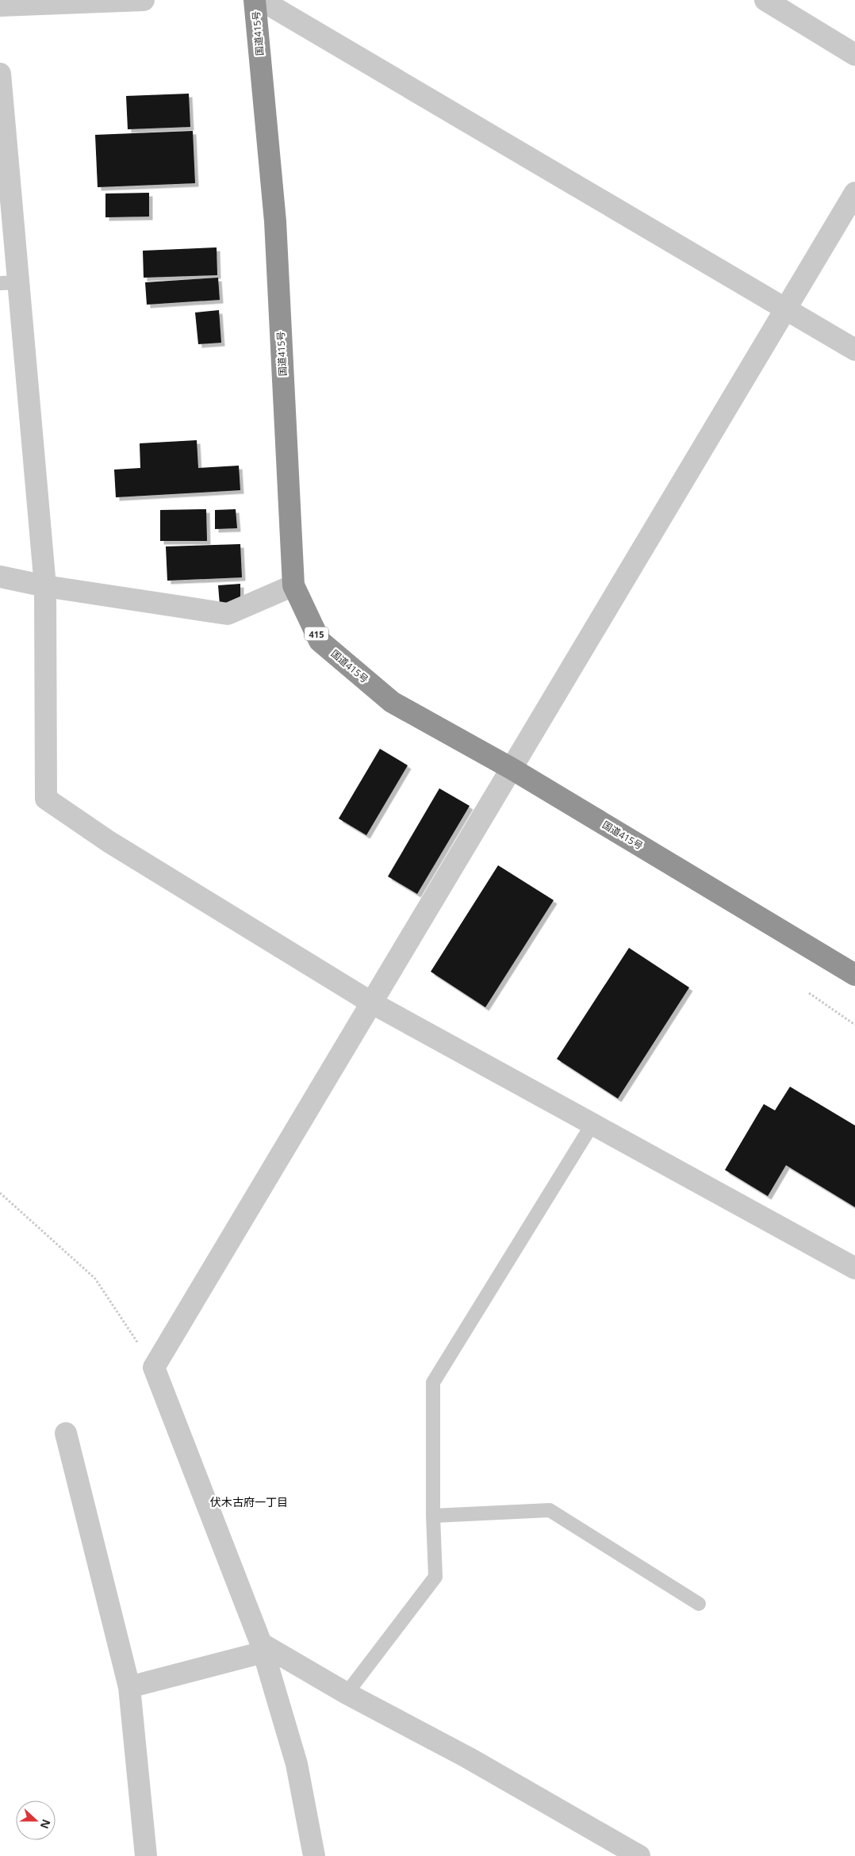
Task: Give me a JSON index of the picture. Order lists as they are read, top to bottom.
{
  "streets": {
    "highway": ["国道415号", "415"]
  },
  "districts": ["伏木古府一丁目"],
  "north": "right"
}
